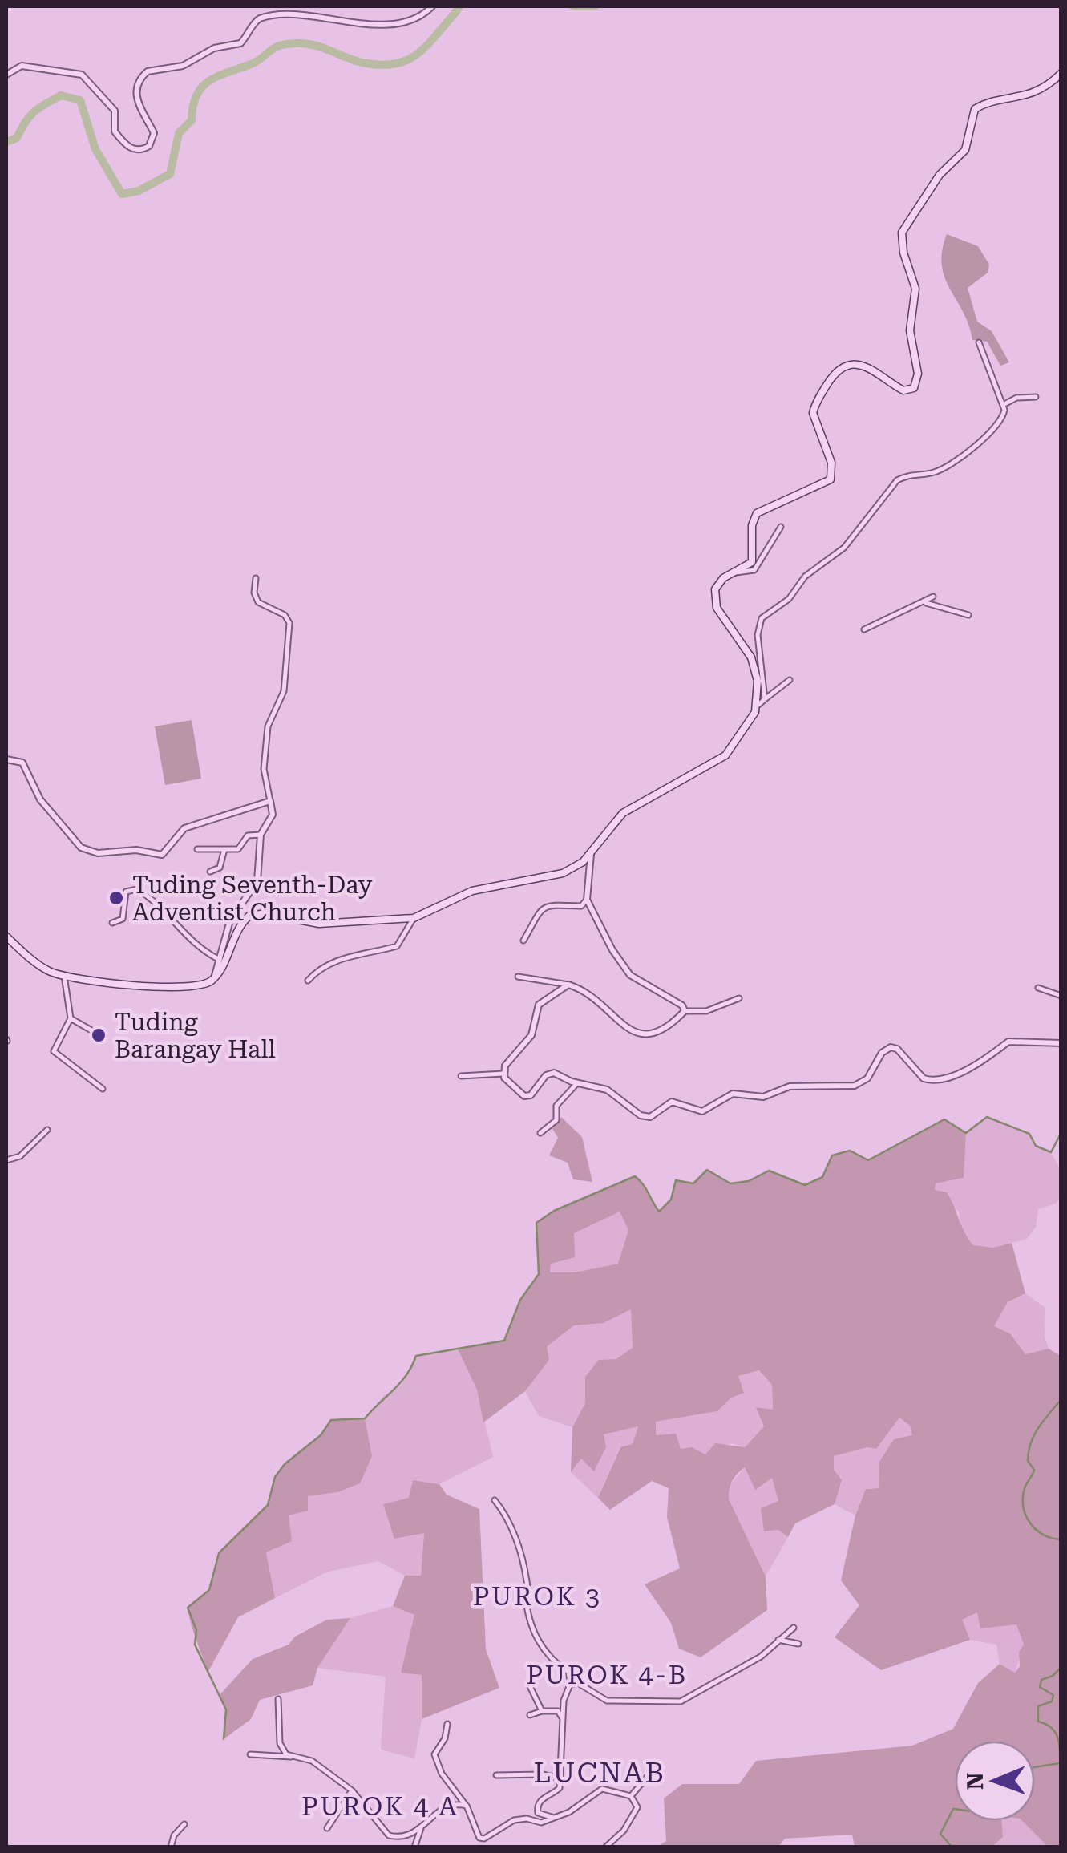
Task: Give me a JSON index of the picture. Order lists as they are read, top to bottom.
{
  "districts": [
    "PUROK 3",
    "PUROK 4-B",
    "LUCNAB",
    "PUROK 4 A"
  ],
  "places": ["Tuding Seventh-Day Adventist Church", "Tuding Barangay Hall"],
  "north": "left"
}
